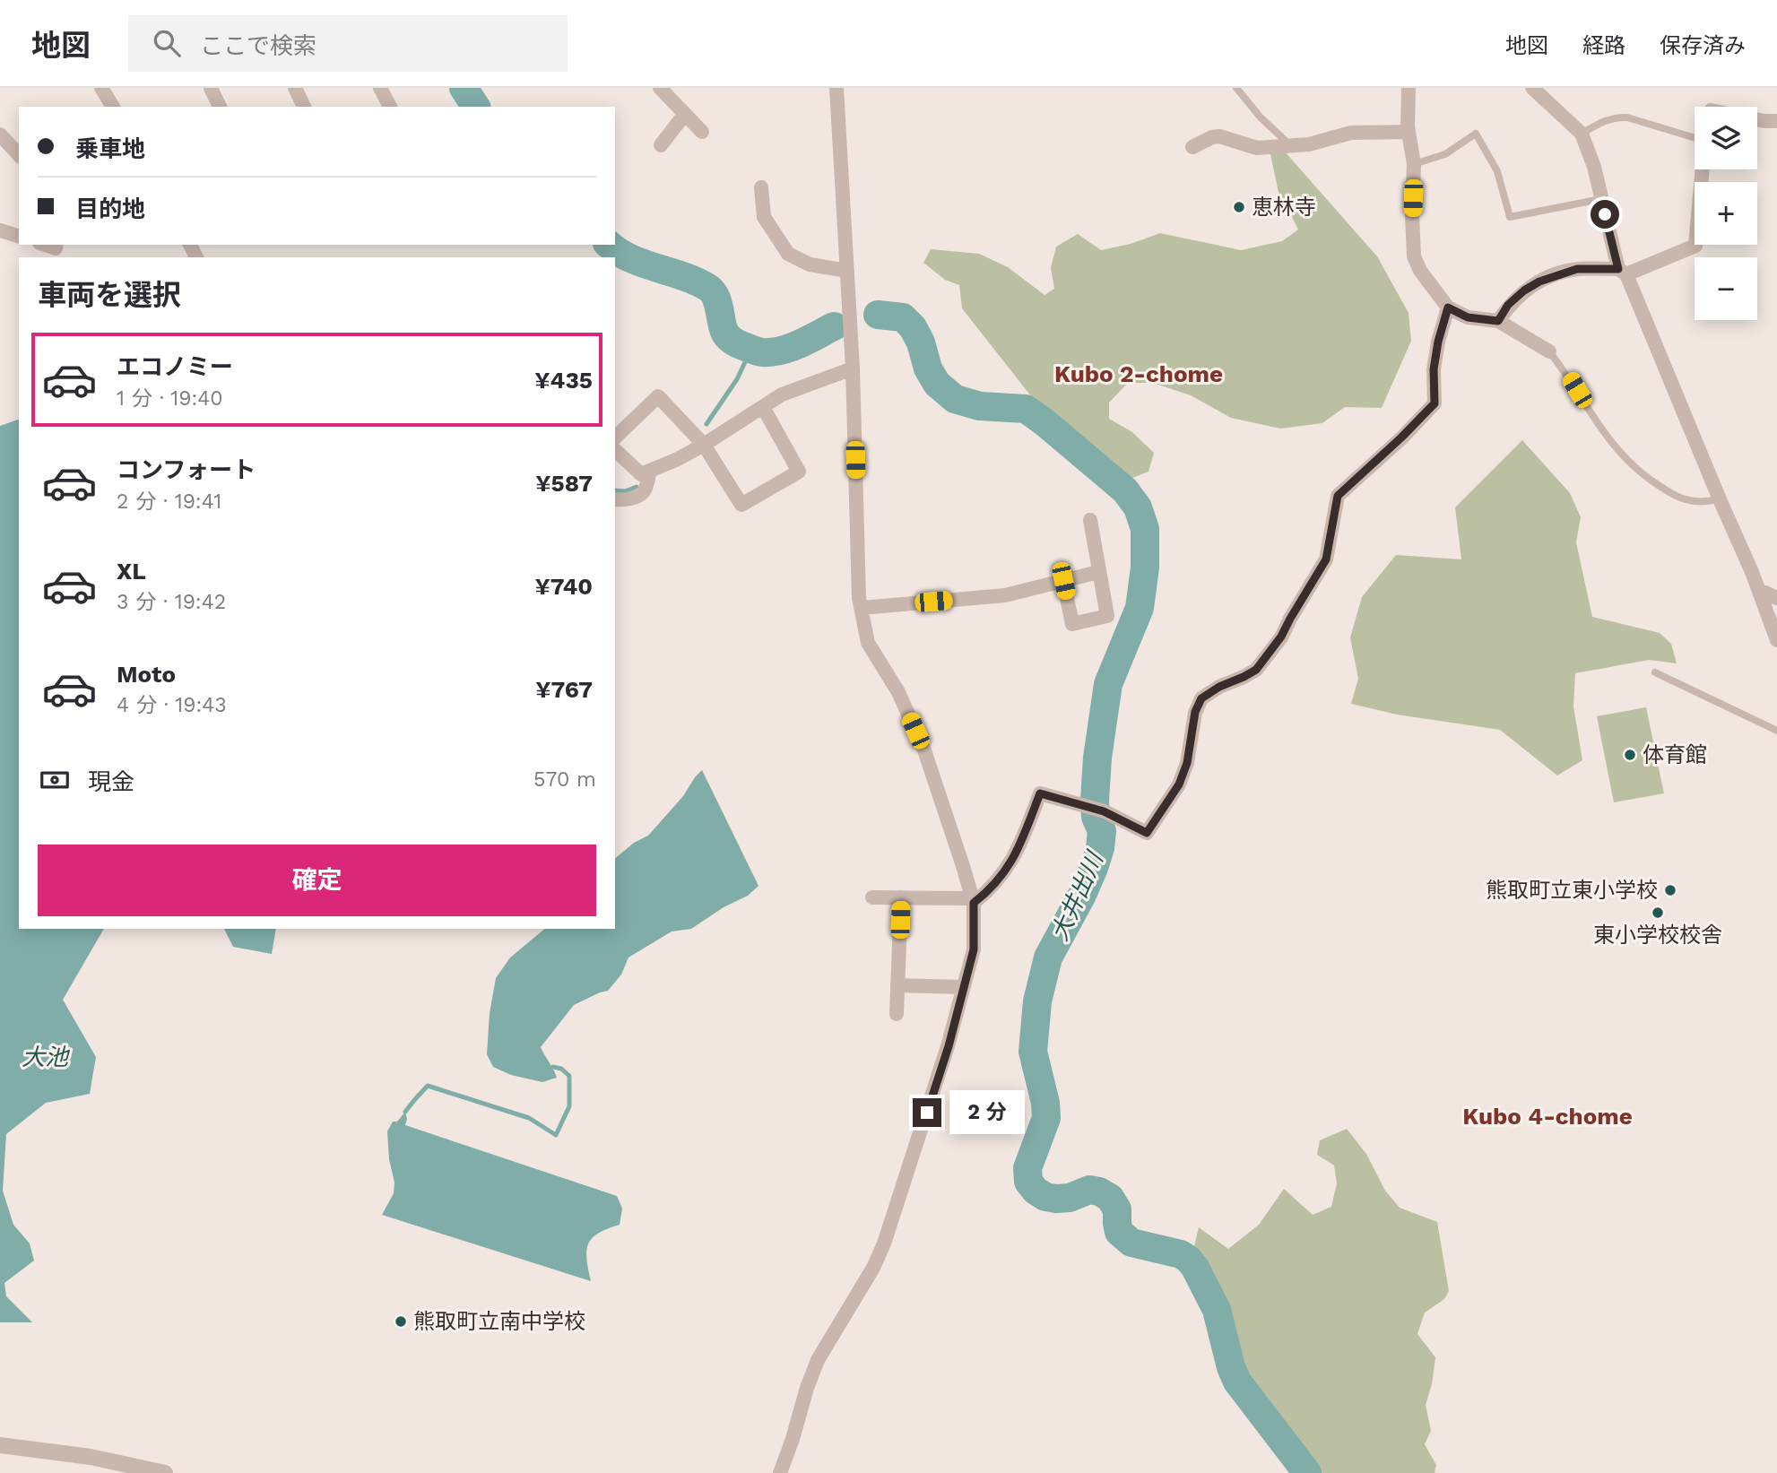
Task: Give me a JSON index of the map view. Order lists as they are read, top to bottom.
{
  "districts": ["Kubo 2-chome", "Kubo 4-chome"],
  "water": ["大井出川", "大池"],
  "places": [
    "恵林寺",
    "体育館",
    "熊取町立東小学校",
    "東小学校校舎",
    "熊取町立南中学校"
  ],
  "page": {
    "header": "地図",
    "search": "ここで検索",
    "nav": ["地図", "経路", "保存済み"],
    "map_buttons": ["+", "−"],
    "banner": ["乗車地", "目的地"],
    "heading": "車両を選択",
    "list": [
      {
        "name": "エコノミー",
        "note": "1 分 · 19:40",
        "value": "¥435"
      },
      {
        "name": "コンフォート",
        "note": "2 分 · 19:41",
        "value": "¥587"
      },
      {
        "name": "XL",
        "note": "3 分 · 19:42",
        "value": "¥740"
      },
      {
        "name": "Moto",
        "note": "4 分 · 19:43",
        "value": "¥767"
      }
    ],
    "pay": ["現金", "570 m"],
    "buttons": "確定",
    "bubble": "2 分"
  }
}
